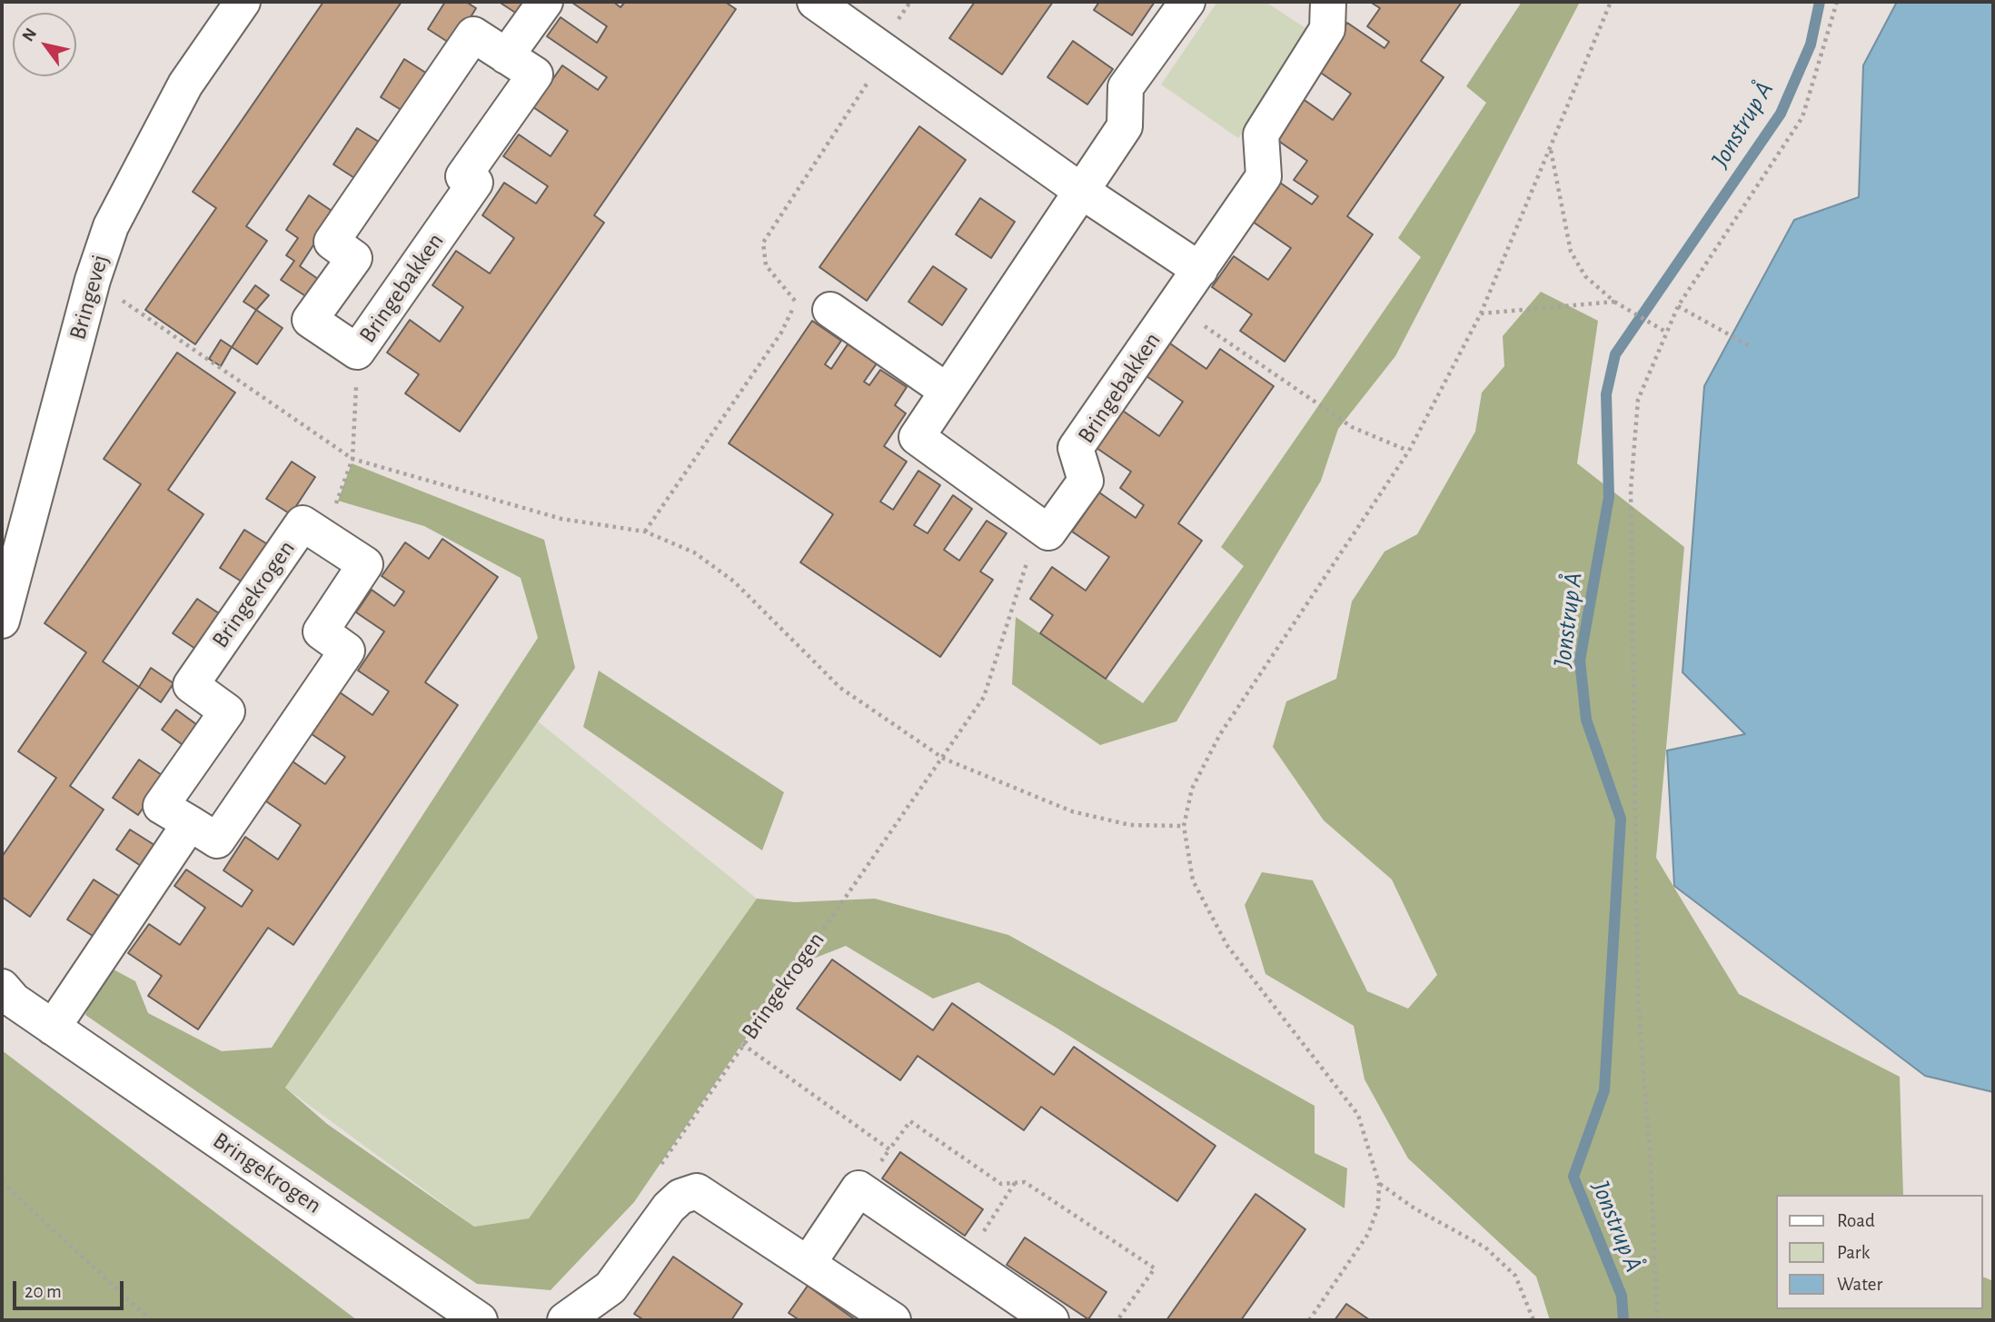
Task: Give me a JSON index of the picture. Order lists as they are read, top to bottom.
{
  "streets": {
    "street": ["Bringebakken", "Bringevej", "Bringekrogen"]
  },
  "water": ["Jonstrup Å"],
  "legend": ["Road", "Park", "Water"],
  "scale_bar": "20 m",
  "north": "top left"
}
